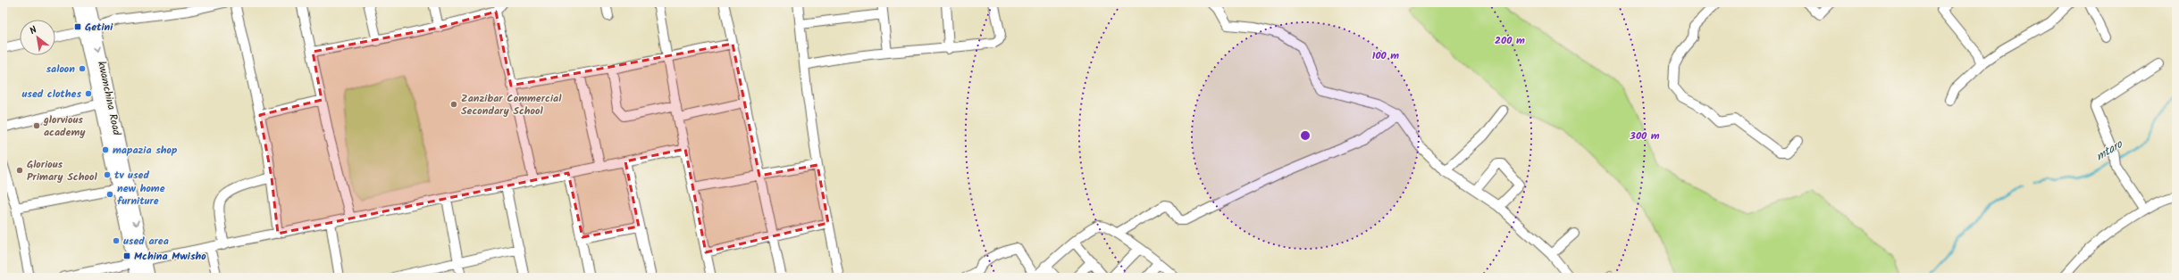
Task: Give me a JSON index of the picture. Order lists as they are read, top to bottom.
{
  "streets": {
    "main road": ["kwamchina Road"]
  },
  "water": ["mtaro"],
  "places": {
    "transit": ["Getini", "Mchina Mwisho"],
    "other": [
      "saloon",
      "used clothes",
      "Zanzibar Commercial Secondary School",
      "glorvious academy",
      "mapazia shop",
      "Glorious Primary School",
      "tv used",
      "new home furniture",
      "used area"
    ]
  },
  "north": "top left",
  "rings": ["200 m", "100 m", "300 m"]
}
